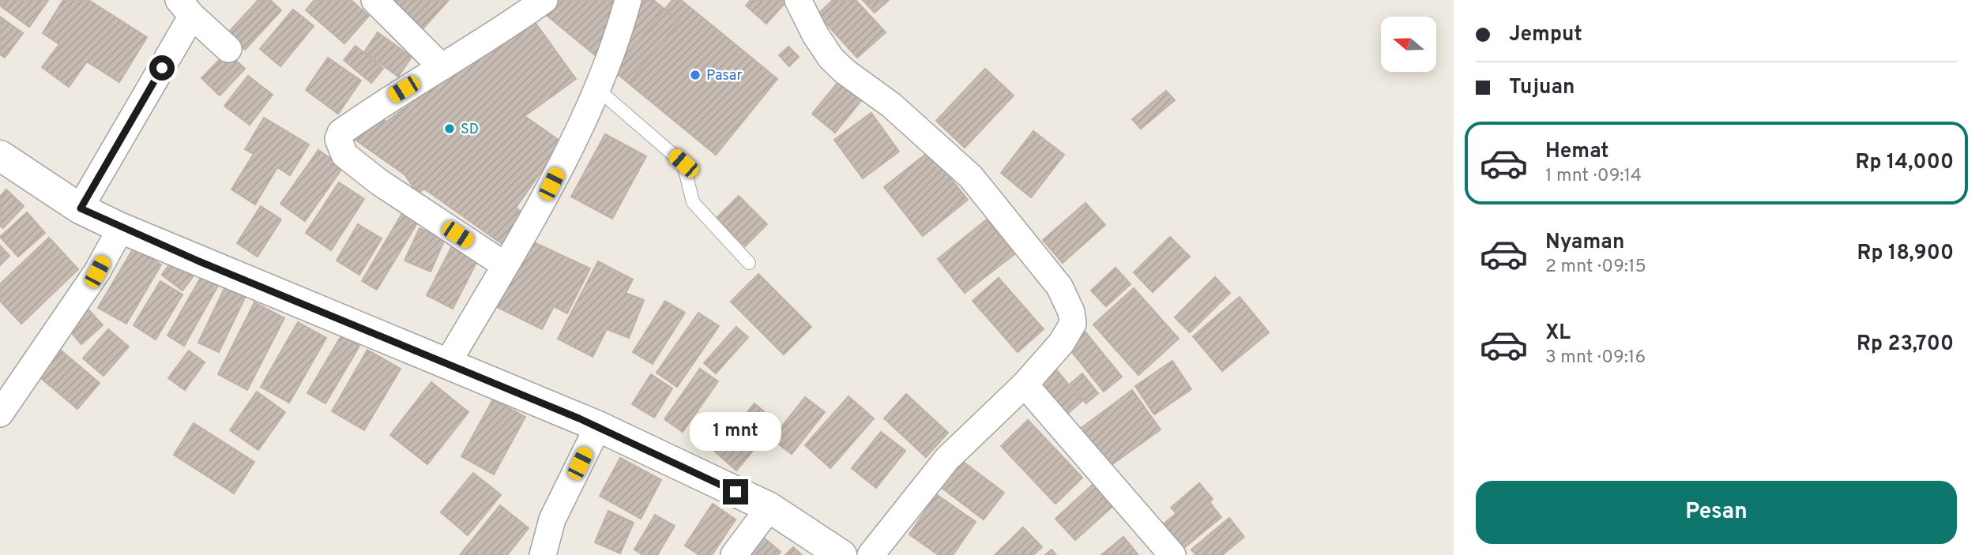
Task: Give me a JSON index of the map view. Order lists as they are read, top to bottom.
{
  "places": ["Pasar", "SD"],
  "north": "left",
  "page": {
    "banner": ["Jemput", "Tujuan"],
    "list": [
      {
        "name": "Hemat",
        "note": "1 mnt · 09:14",
        "value": "Rp 14,000"
      },
      {
        "name": "Nyaman",
        "note": "2 mnt · 09:15",
        "value": "Rp 18,900"
      },
      {
        "name": "XL",
        "note": "3 mnt · 09:16",
        "value": "Rp 23,700"
      }
    ],
    "bubble": "1 mnt",
    "buttons": "Pesan"
  }
}
